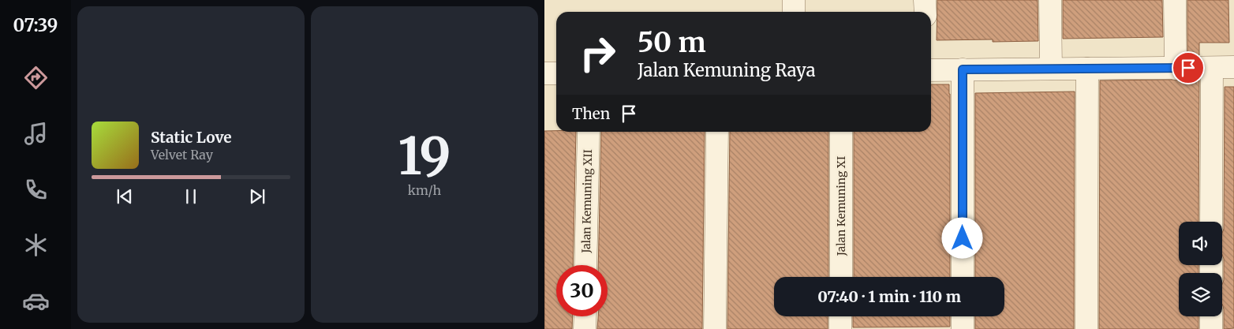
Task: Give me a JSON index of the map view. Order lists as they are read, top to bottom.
{
  "streets": {
    "street": ["Jalan Kemuning XII", "Jalan Kemuning XI"]
  },
  "page": {
    "tabs": "07:39",
    "tile": ["19", "km/h"],
    "turn": ["50 m", "Jalan Kemuning Raya"],
    "then": "Then",
    "song": ["Static Love", "Velvet Ray"],
    "limit": "30",
    "trip": "07:40 · 1 min · 110 m"
  }
}
